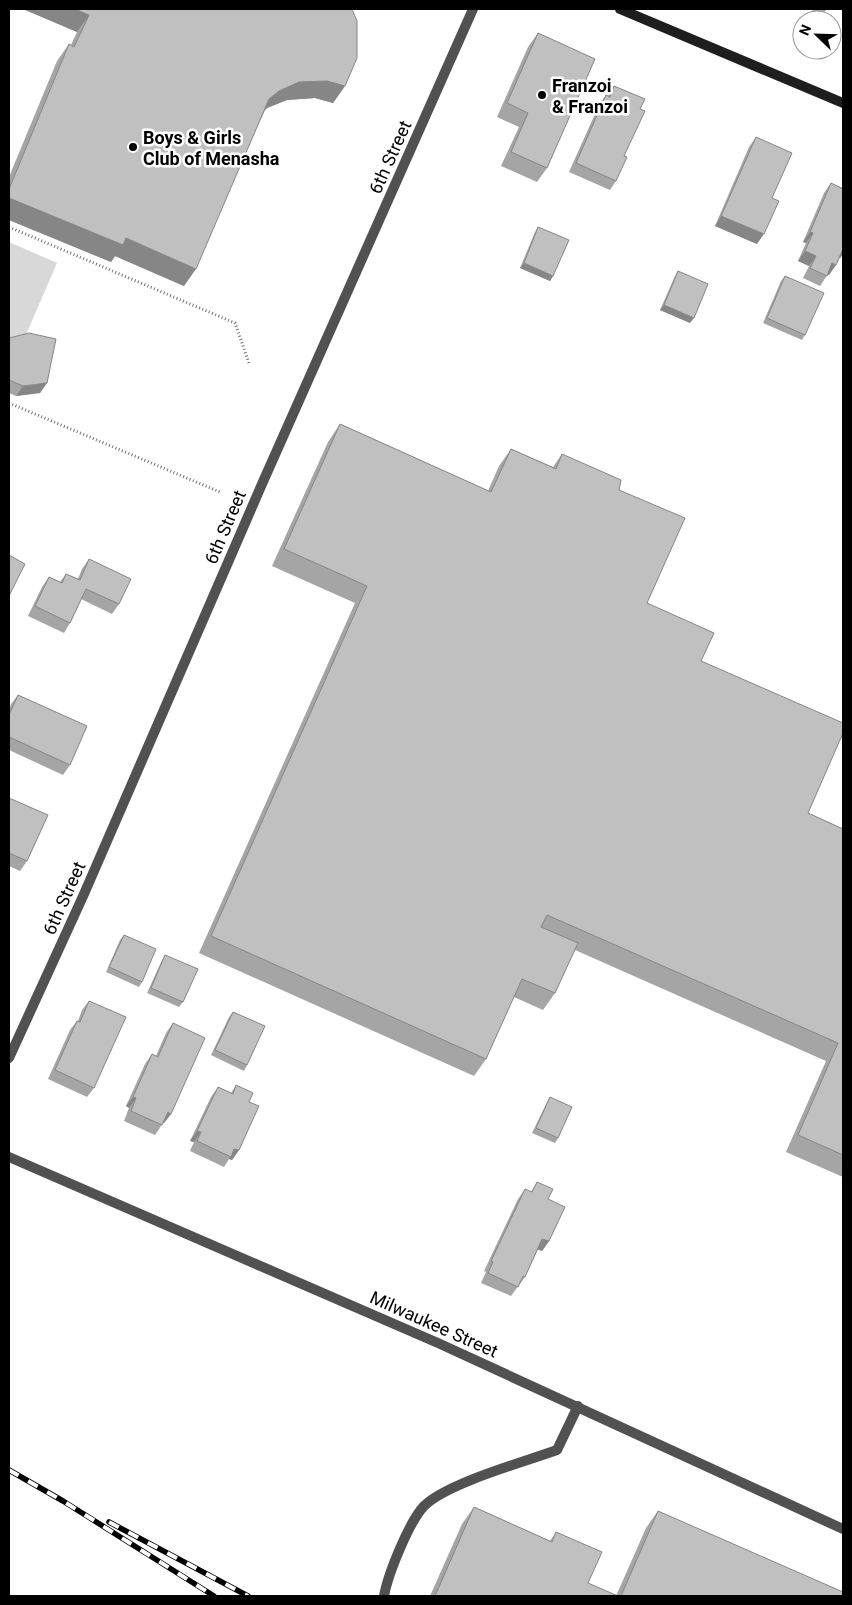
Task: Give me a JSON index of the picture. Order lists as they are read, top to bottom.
{
  "streets": {
    "street": ["6th Street", "Milwaukee Street"]
  },
  "places": ["Franzoi & Franzoi", "Boys & Girls Club of Menasha"],
  "north": "top left"
}
